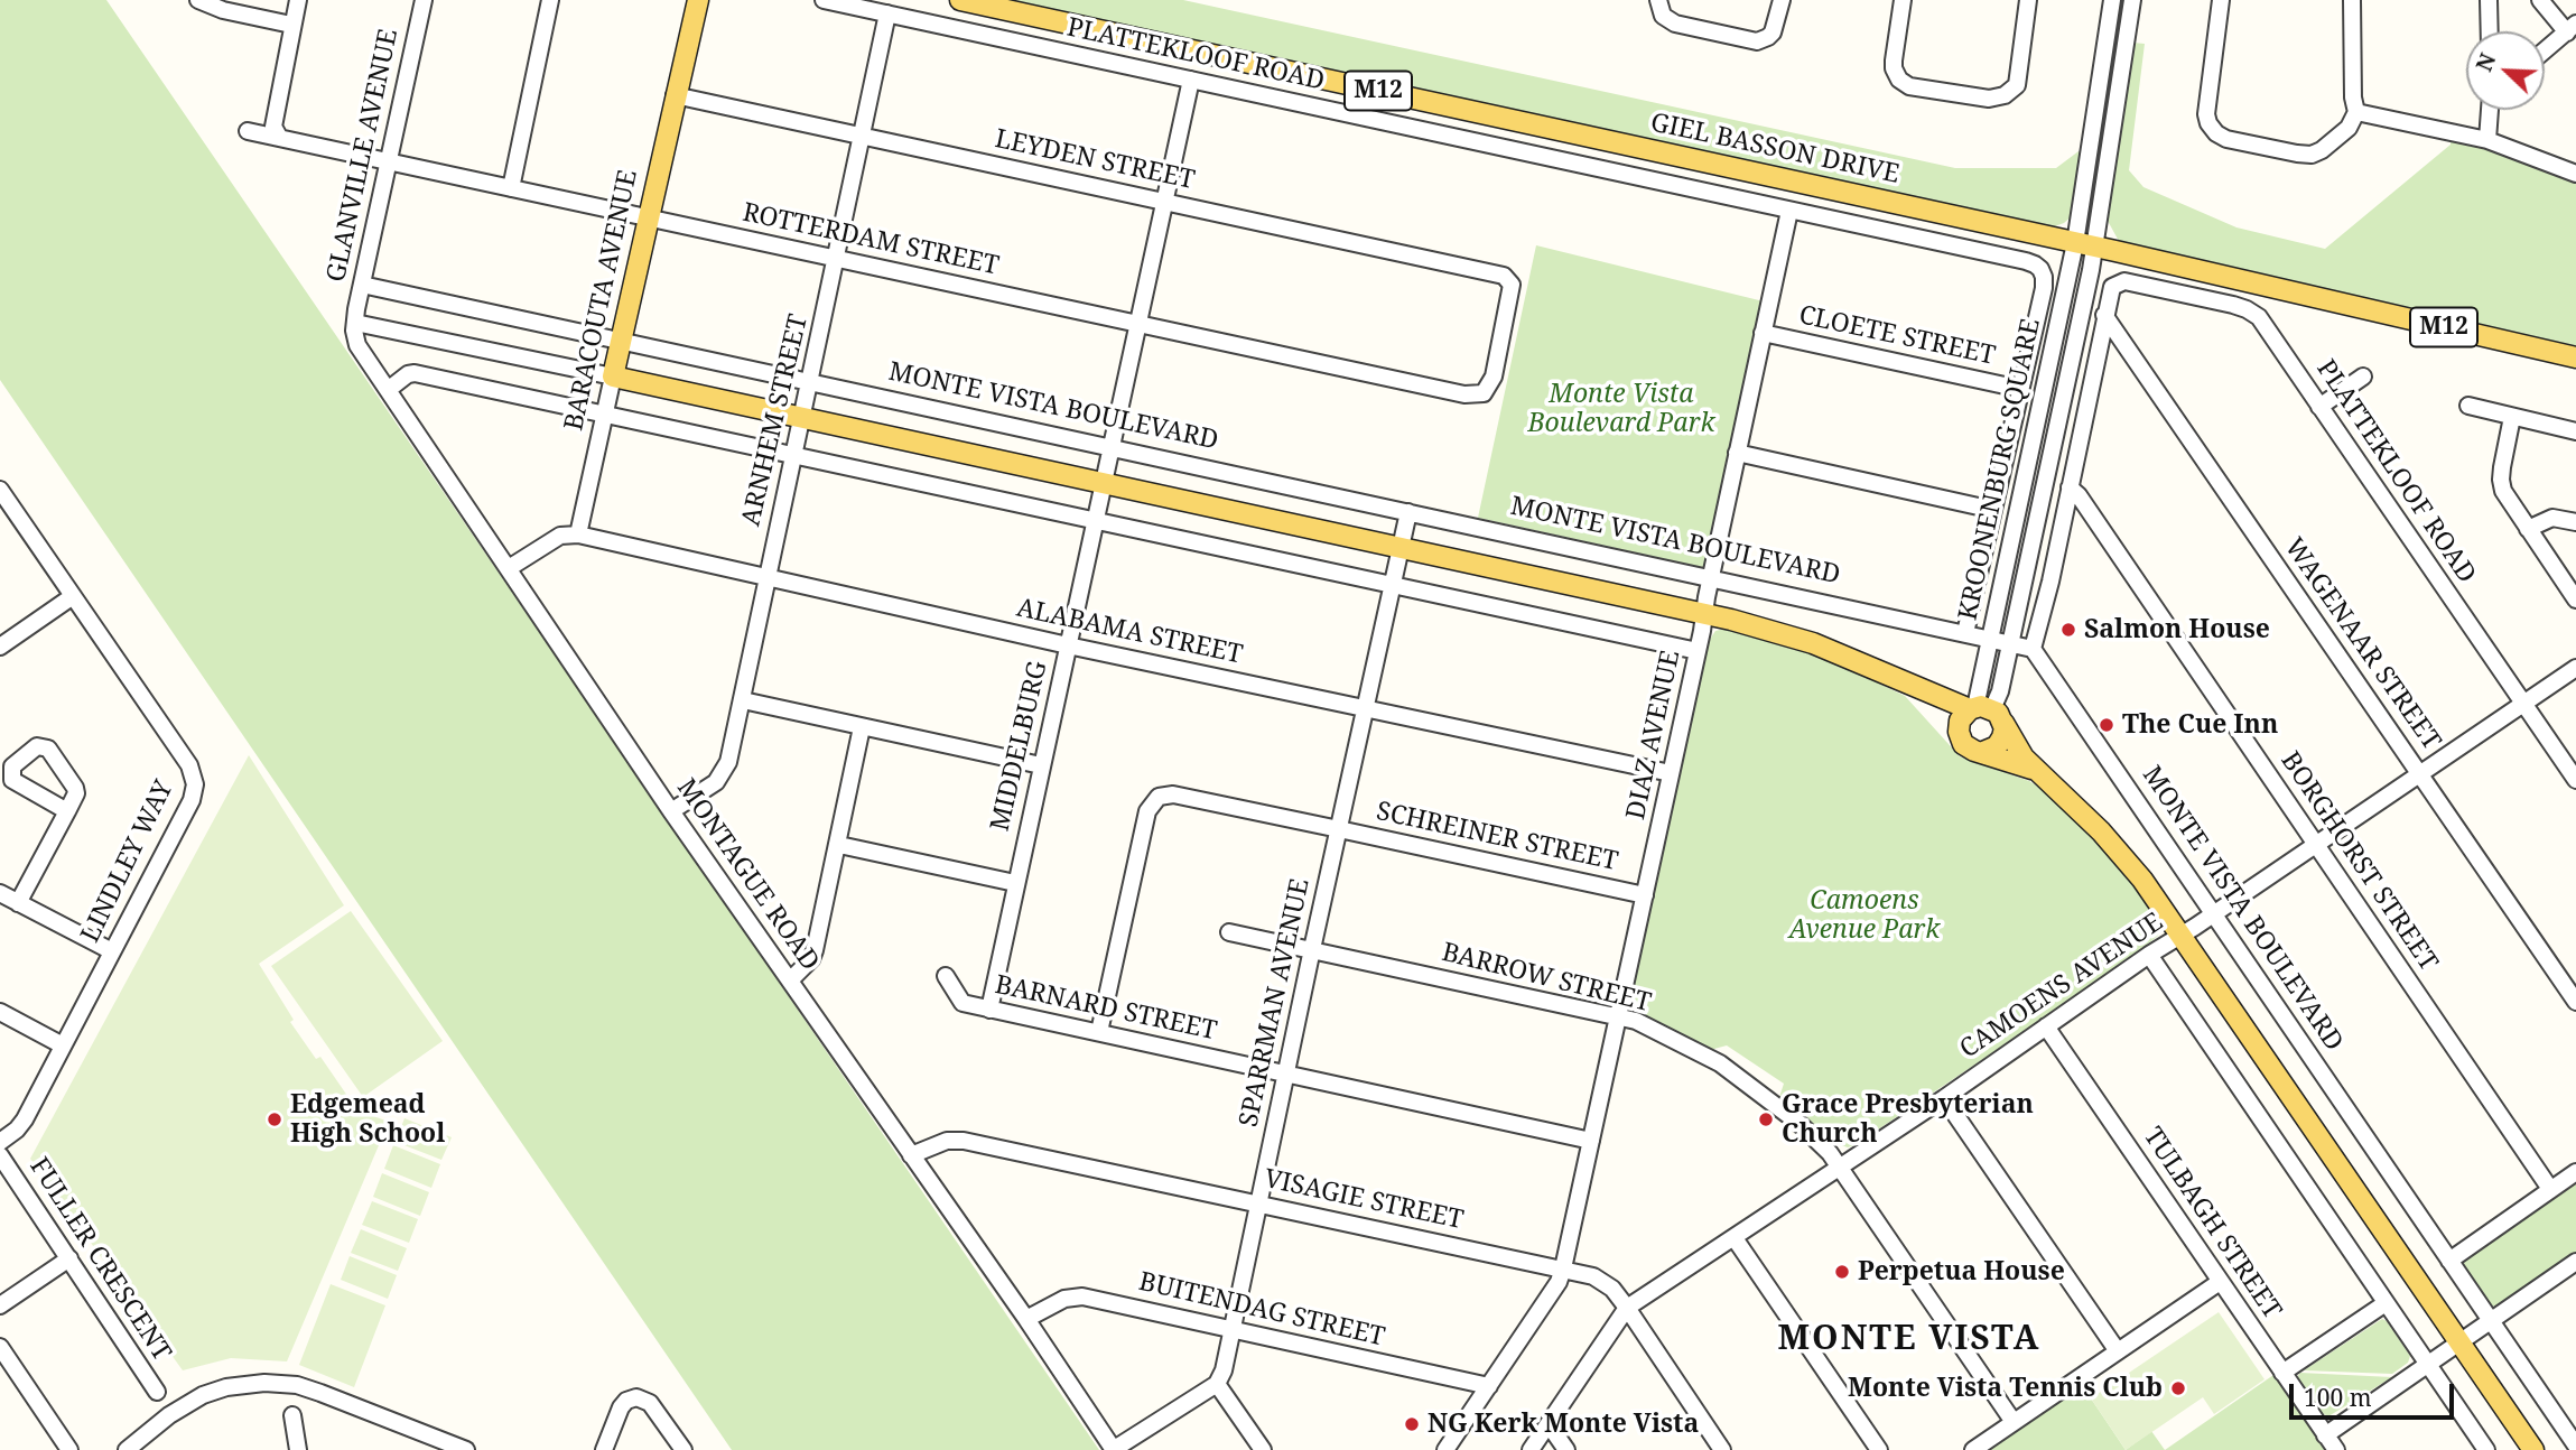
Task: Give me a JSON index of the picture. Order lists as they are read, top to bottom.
{
  "streets": {
    "main road": ["M12", "GIEL BASSON DRIVE", "BARACOUTA AVENUE"],
    "street": [
      "PLATTEKLOOF ROAD",
      "GLANVILLE AVENUE",
      "LEYDEN STREET",
      "ROTTERDAM STREET",
      "CLOETE STREET",
      "MONTE VISTA BOULEVARD",
      "ARNHEM STREET",
      "KROONENBURG SQUARE",
      "ALABAMA STREET",
      "WAGENAAR STREET",
      "DIAZ AVENUE",
      "MIDDELBURG",
      "SCHREINER STREET",
      "LINDLEY WAY",
      "BORGHORST STREET",
      "MONTAGUE ROAD",
      "BARROW STREET",
      "CAMOENS AVENUE",
      "SPARRMAN AVENUE",
      "BARNARD STREET",
      "VISAGIE STREET",
      "TULBAGH STREET",
      "FULLER CRESCENT",
      "BUITENDAG STREET"
    ]
  },
  "crossings": [
    ["PLATTEKLOOF ROAD", "ARNHEM STREET"],
    ["PLATTEKLOOF ROAD", "KROONENBURG SQUARE"],
    ["PLATTEKLOOF ROAD", "WAGENAAR STREET"],
    ["PLATTEKLOOF ROAD", "DIAZ AVENUE"],
    ["PLATTEKLOOF ROAD", "MIDDELBURG"],
    ["PLATTEKLOOF ROAD", "CAMOENS AVENUE"],
    ["GIEL BASSON DRIVE", "KROONENBURG SQUARE"],
    ["GLANVILLE AVENUE", "ROTTERDAM STREET"],
    ["GLANVILLE AVENUE", "MONTE VISTA BOULEVARD"],
    ["GLANVILLE AVENUE", "MONTAGUE ROAD"],
    ["LEYDEN STREET", "ROTTERDAM STREET"],
    ["LEYDEN STREET", "BARACOUTA AVENUE"],
    ["LEYDEN STREET", "ARNHEM STREET"],
    ["LEYDEN STREET", "MIDDELBURG"],
    ["ROTTERDAM STREET", "BARACOUTA AVENUE"],
    ["ROTTERDAM STREET", "ARNHEM STREET"],
    ["ROTTERDAM STREET", "MIDDELBURG"],
    ["BARACOUTA AVENUE", "MONTE VISTA BOULEVARD"],
    ["BARACOUTA AVENUE", "ALABAMA STREET"],
    ["CLOETE STREET", "KROONENBURG SQUARE"],
    ["CLOETE STREET", "DIAZ AVENUE"],
    ["MONTE VISTA BOULEVARD", "ARNHEM STREET"],
    ["MONTE VISTA BOULEVARD", "KROONENBURG SQUARE"],
    ["MONTE VISTA BOULEVARD", "DIAZ AVENUE"],
    ["MONTE VISTA BOULEVARD", "MIDDELBURG"],
    ["MONTE VISTA BOULEVARD", "CAMOENS AVENUE"],
    ["MONTE VISTA BOULEVARD", "SPARRMAN AVENUE"],
    ["ARNHEM STREET", "ALABAMA STREET"],
    ["ARNHEM STREET", "MONTAGUE ROAD"],
    ["ALABAMA STREET", "DIAZ AVENUE"],
    ["ALABAMA STREET", "MIDDELBURG"],
    ["ALABAMA STREET", "SPARRMAN AVENUE"],
    ["WAGENAAR STREET", "CAMOENS AVENUE"],
    ["DIAZ AVENUE", "SCHREINER STREET"],
    ["DIAZ AVENUE", "BARROW STREET"],
    ["DIAZ AVENUE", "BARNARD STREET"],
    ["DIAZ AVENUE", "VISAGIE STREET"],
    ["DIAZ AVENUE", "BUITENDAG STREET"],
    ["MIDDELBURG", "BARNARD STREET"],
    ["SCHREINER STREET", "SPARRMAN AVENUE"],
    ["SCHREINER STREET", "BARNARD STREET"],
    ["BORGHORST STREET", "CAMOENS AVENUE"],
    ["MONTAGUE ROAD", "VISAGIE STREET"],
    ["MONTAGUE ROAD", "BUITENDAG STREET"],
    ["BARROW STREET", "CAMOENS AVENUE"],
    ["BARROW STREET", "SPARRMAN AVENUE"],
    ["CAMOENS AVENUE", "VISAGIE STREET"],
    ["CAMOENS AVENUE", "TULBAGH STREET"],
    ["SPARRMAN AVENUE", "BARNARD STREET"],
    ["SPARRMAN AVENUE", "VISAGIE STREET"],
    ["SPARRMAN AVENUE", "BUITENDAG STREET"]
  ],
  "districts": ["MONTE VISTA"],
  "parks": ["Monte Vista Boulevard Park", "Camoens Avenue Park"],
  "places": [
    "Salmon House",
    "The Cue Inn",
    "Edgemead High School",
    "Grace Presbyterian Church",
    "Perpetua House",
    "Monte Vista Tennis Club",
    "NG Kerk Monte Vista"
  ],
  "scale_bar": "100 m",
  "north": "top left"
}
